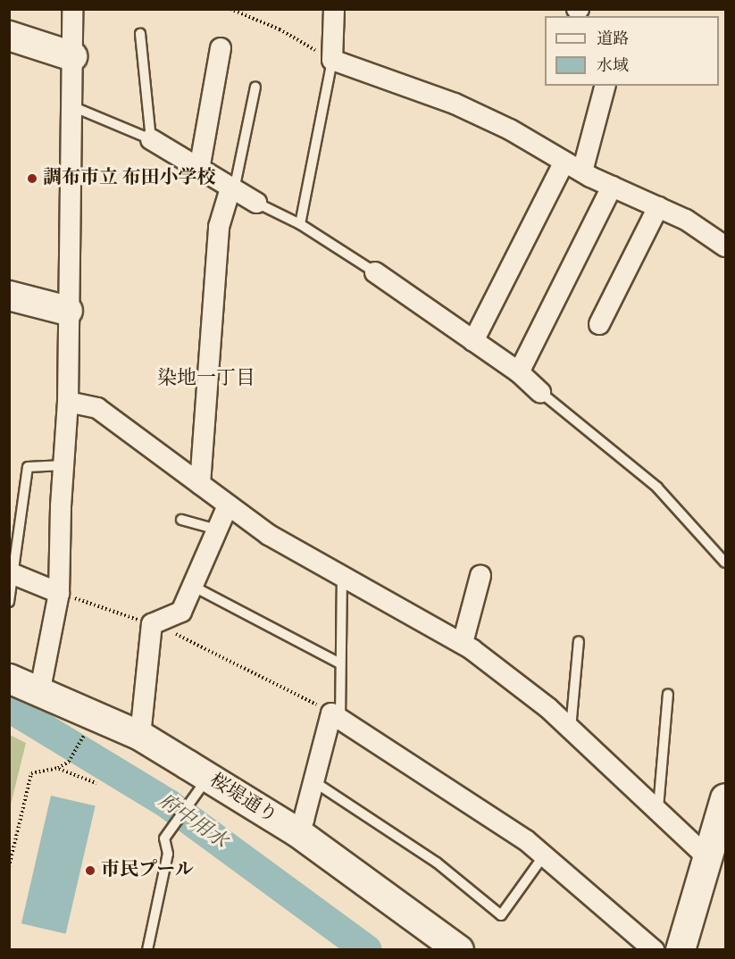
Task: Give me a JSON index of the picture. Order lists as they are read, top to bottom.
{
  "streets": {
    "street": ["桜堤通り"]
  },
  "districts": ["染地一丁目"],
  "water": ["府中用水"],
  "places": ["調布市立 布田小学校", "市民プール"],
  "legend": ["道路", "水域"]
}
